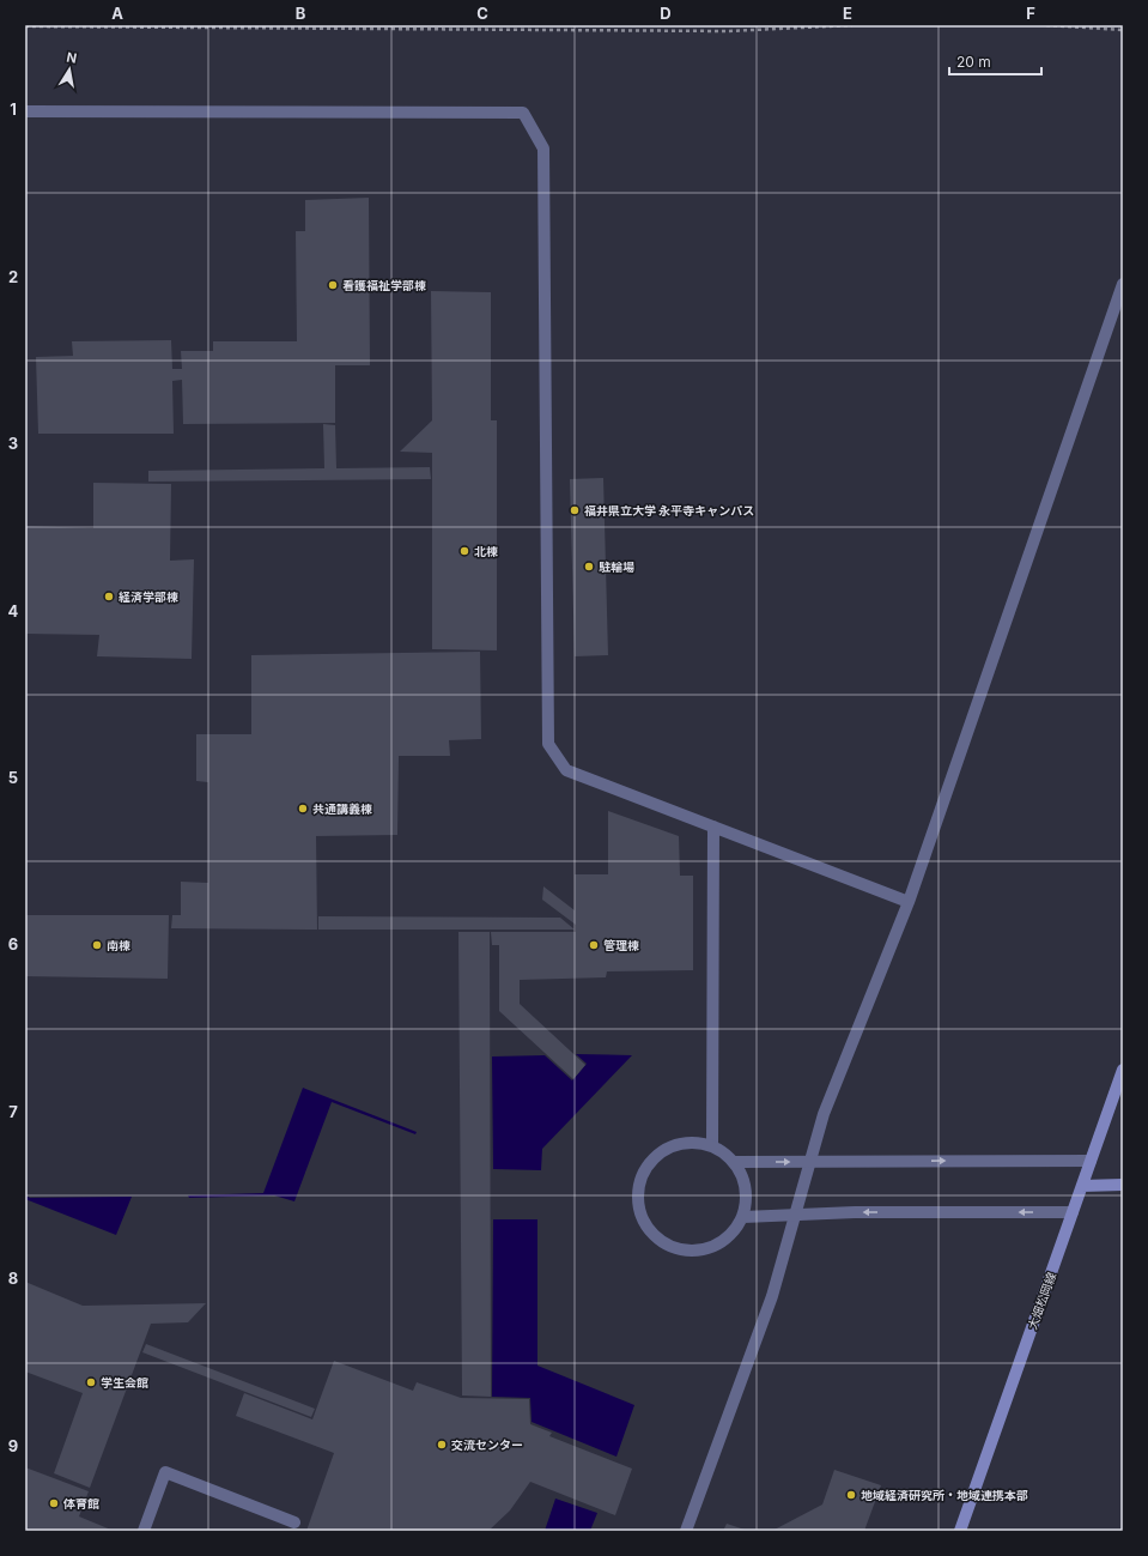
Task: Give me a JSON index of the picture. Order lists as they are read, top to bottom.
{
  "streets": {
    "main road": ["大畑松岡線"]
  },
  "places": [
    "看護福祉学部棟",
    "福井県立大学 永平寺キャンパス",
    "北棟",
    "駐輪場",
    "経済学部棟",
    "共通講義棟",
    "南棟",
    "管理棟",
    "学生会館",
    "交流センター",
    "地域経済研究所・地域連携本部",
    "体育館"
  ],
  "scale_bar": "20 m",
  "north": "top",
  "grid": {
    "columns": [
      "A",
      "B",
      "C",
      "D",
      "E",
      "F"
    ],
    "rows": [
      "1",
      "2",
      "3",
      "4",
      "5",
      "6",
      "7",
      "8",
      "9"
    ]
  }
}
